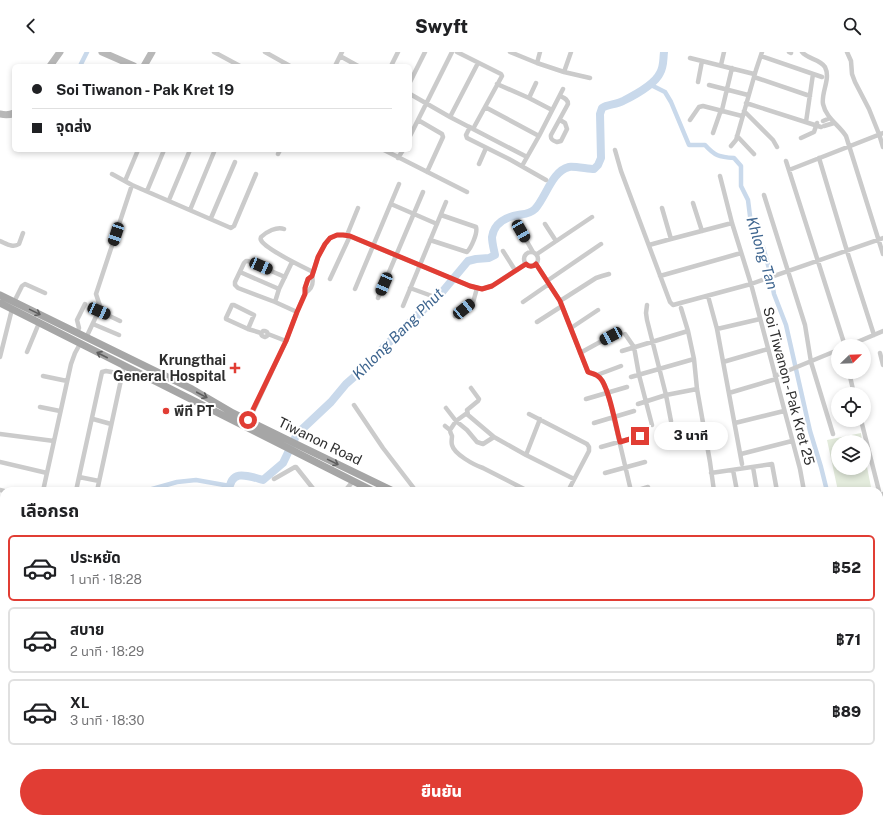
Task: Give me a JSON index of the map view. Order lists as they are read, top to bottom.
{
  "streets": {
    "main road": ["Tiwanon Road"],
    "street": ["Soi Tiwanon - Pak Kret 25"]
  },
  "water": ["Khlong Tan", "Khlong Bang Phut"],
  "places": {
    "health": ["Krungthai General Hospital"],
    "other": ["พีที PT"]
  },
  "north": "top right",
  "page": {
    "header": "Swyft",
    "banner": ["Soi Tiwanon - Pak Kret 19", "จุดส่ง"],
    "bubble": "3 นาที",
    "heading": "เลือกรถ",
    "list": [
      {
        "name": "ประหยัด",
        "note": "1 นาที · 18:28",
        "value": "฿52"
      },
      {
        "name": "สบาย",
        "note": "2 นาที · 18:29",
        "value": "฿71"
      },
      {
        "name": "XL",
        "note": "3 นาที · 18:30",
        "value": "฿89"
      }
    ],
    "buttons": "ยืนยัน"
  }
}
